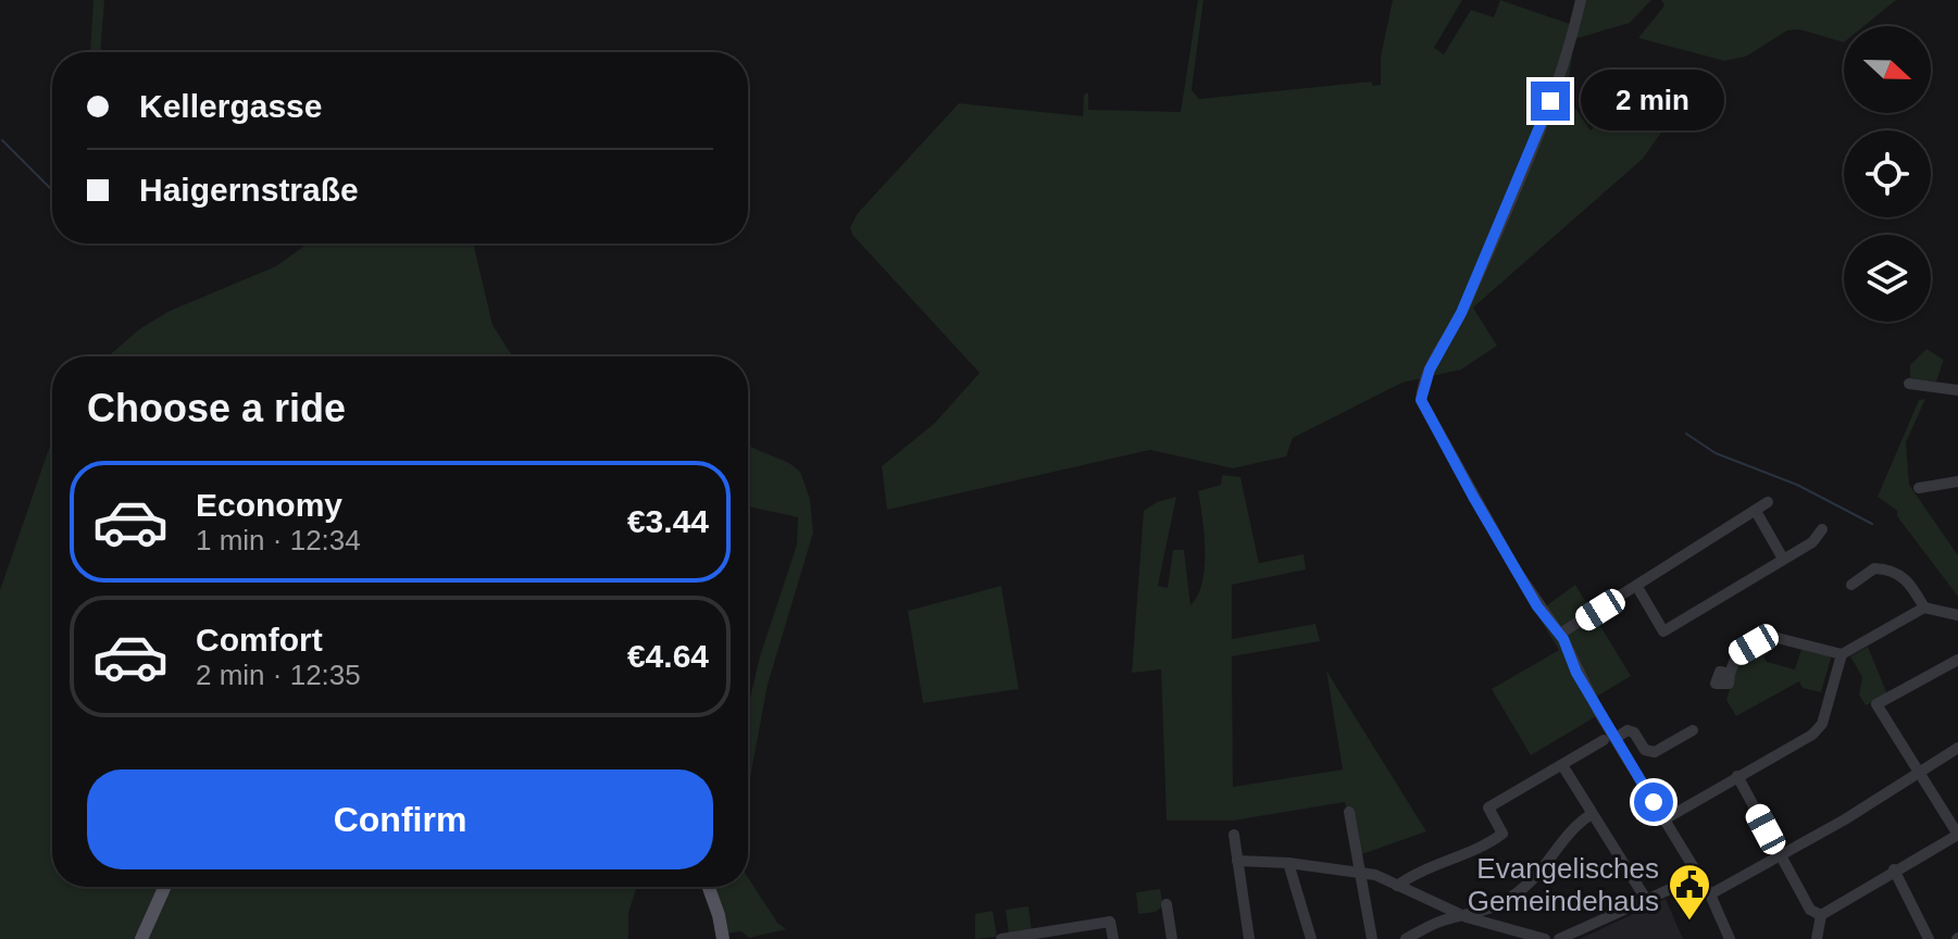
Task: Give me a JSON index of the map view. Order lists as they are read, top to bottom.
{
  "places": {
    "public building": ["Evangelisches Gemeindehaus"]
  },
  "north": "right",
  "page": {
    "banner": ["Kellergasse", "Haigernstraße"],
    "bubble": "2 min",
    "heading": "Choose a ride",
    "list": [
      {
        "name": "Economy",
        "note": "1 min · 12:34",
        "value": "€3.44"
      },
      {
        "name": "Comfort",
        "note": "2 min · 12:35",
        "value": "€4.64"
      }
    ],
    "buttons": "Confirm"
  }
}
